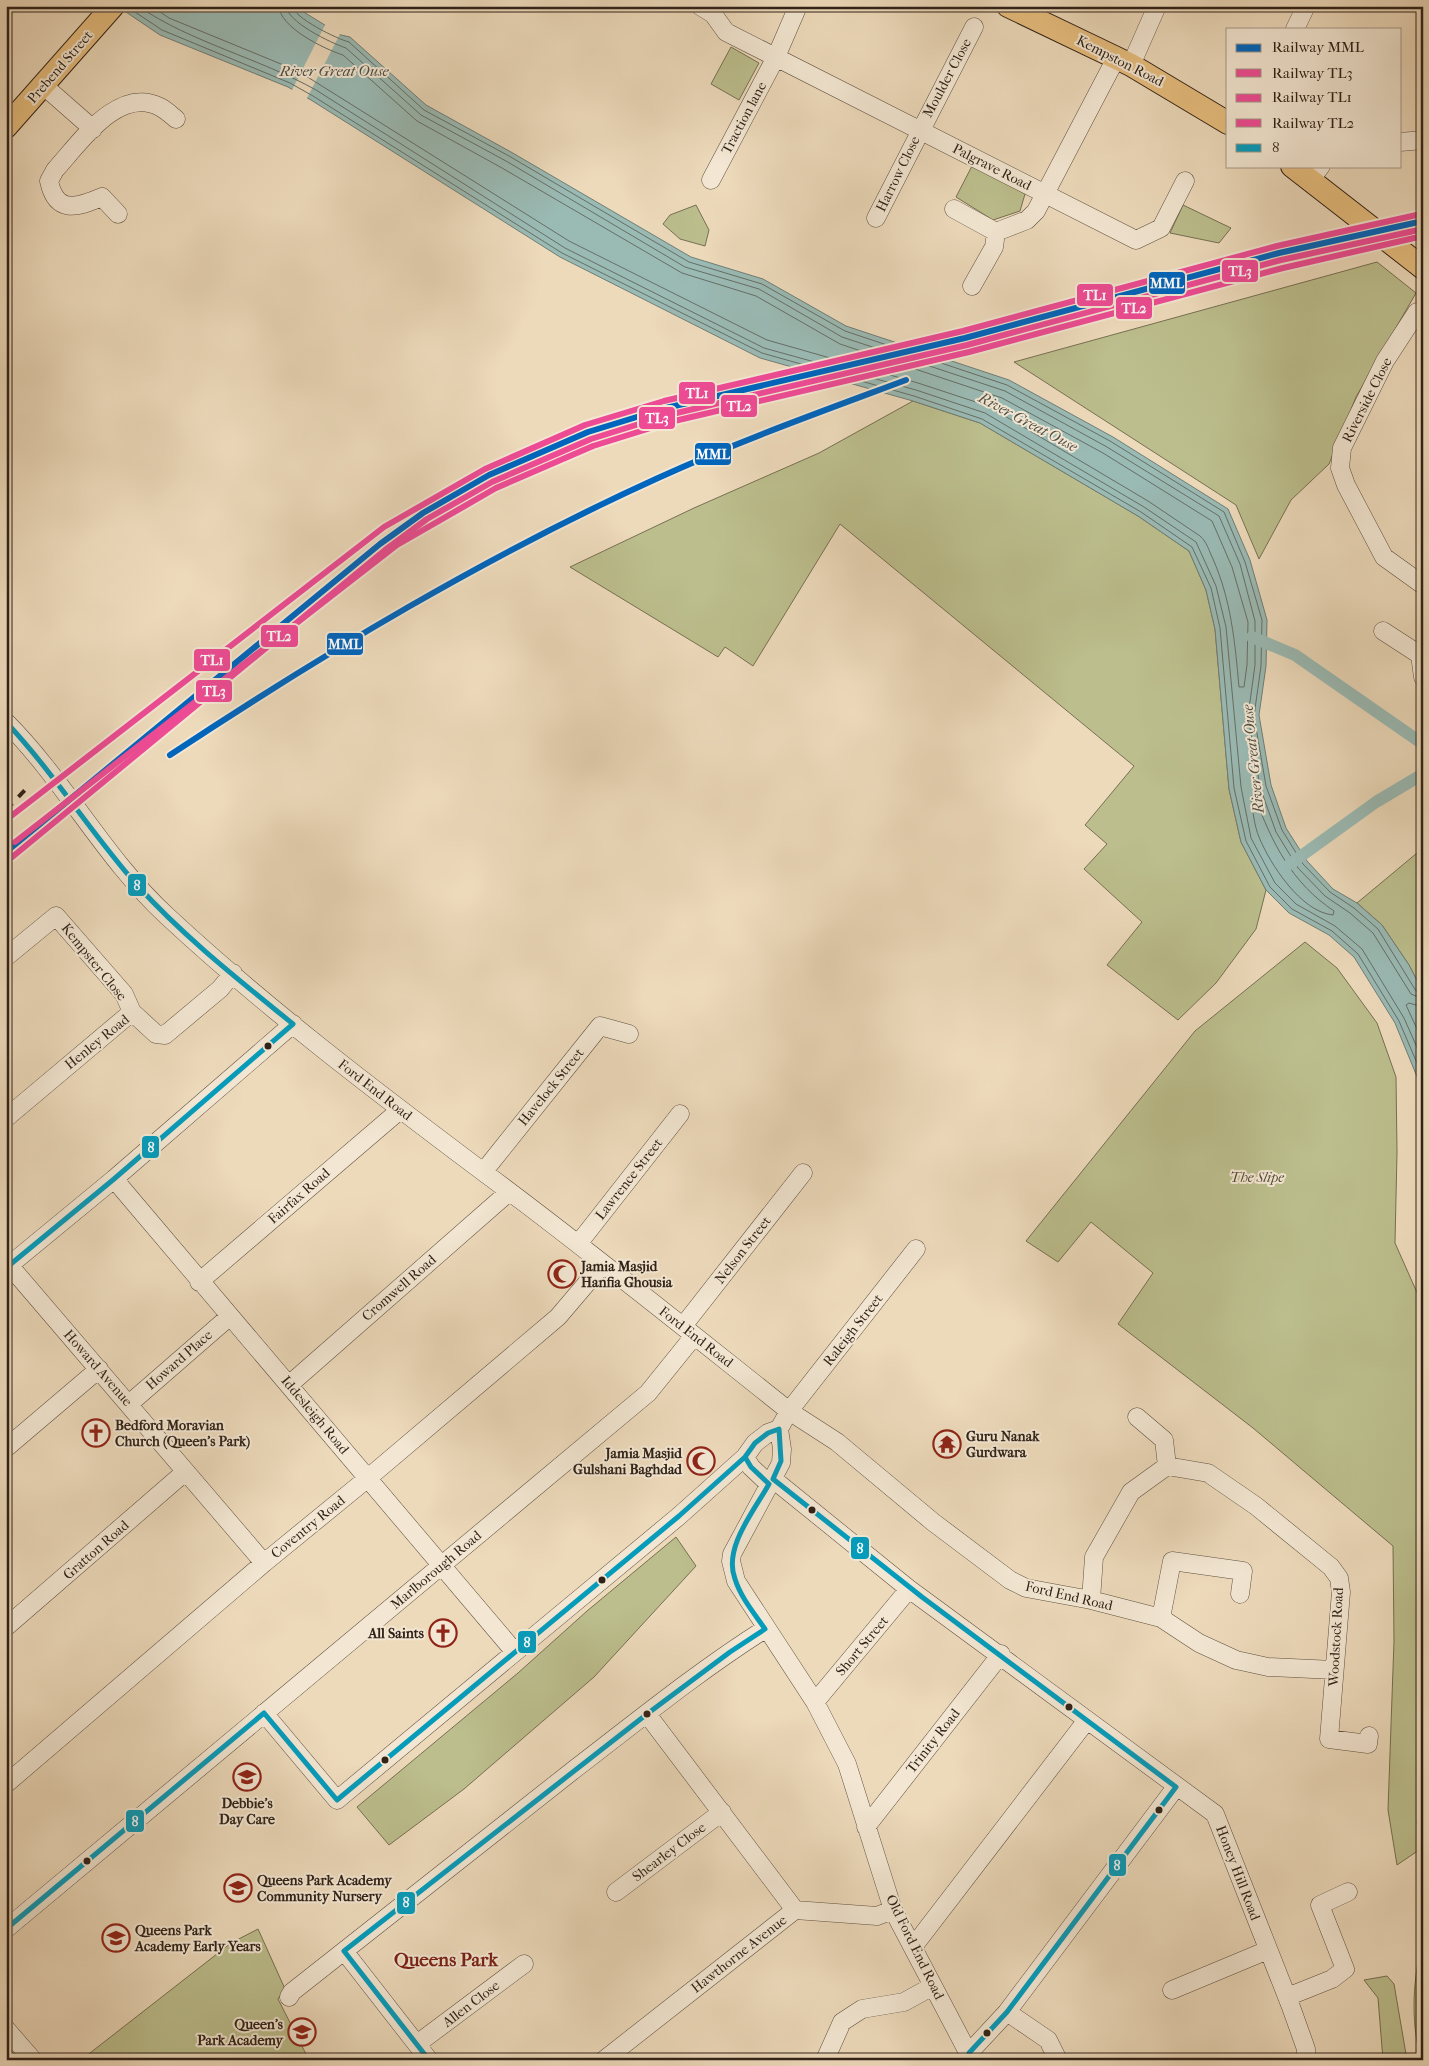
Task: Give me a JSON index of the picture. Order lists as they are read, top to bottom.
{
  "streets": {
    "main road": ["Kempston Road", "Prebend Street"],
    "street": [
      "Moulder Close",
      "Traction lane",
      "Palgrave Road",
      "Harrow Close",
      "Riverside Close",
      "Kempster Close",
      "Henley Road",
      "Havelock Street",
      "Ford End Road",
      "Lawrence Street",
      "Fairfax Road",
      "Nelson Street",
      "Cromwell Road",
      "Raleigh Street",
      "Howard Place",
      "Howard Avenue",
      "Iddesleigh Road",
      "Coventry Road",
      "Gratton Road",
      "Marlborough Road",
      "Woodstock Road",
      "Short Street",
      "Trinity Road",
      "Shearley Close",
      "Honey Hill Road",
      "Old Ford End Road",
      "Hawthorne Avenue",
      "Allen Close"
    ]
  },
  "crossings": [
    ["Moulder Close", "Palgrave Road"],
    ["Moulder Close", "Harrow Close"],
    ["Traction lane", "Palgrave Road"],
    ["Palgrave Road", "Harrow Close"],
    ["Kempster Close", "Henley Road"],
    ["Henley Road", "Ford End Road"],
    ["Havelock Street", "Ford End Road"],
    ["Ford End Road", "Lawrence Street"],
    ["Ford End Road", "Fairfax Road"],
    ["Ford End Road", "Nelson Street"],
    ["Ford End Road", "Cromwell Road"],
    ["Ford End Road", "Raleigh Street"],
    ["Ford End Road", "Coventry Road"],
    ["Ford End Road", "Marlborough Road"],
    ["Ford End Road", "Woodstock Road"],
    ["Fairfax Road", "Iddesleigh Road"],
    ["Nelson Street", "Marlborough Road"],
    ["Cromwell Road", "Iddesleigh Road"],
    ["Howard Place", "Howard Avenue"],
    ["Howard Place", "Iddesleigh Road"],
    ["Howard Avenue", "Coventry Road"],
    ["Howard Avenue", "Gratton Road"],
    ["Iddesleigh Road", "Coventry Road"],
    ["Iddesleigh Road", "Marlborough Road"],
    ["Short Street", "Honey Hill Road"],
    ["Short Street", "Old Ford End Road"],
    ["Trinity Road", "Honey Hill Road"],
    ["Trinity Road", "Old Ford End Road"],
    ["Honey Hill Road", "Old Ford End Road"],
    ["Old Ford End Road", "Hawthorne Avenue"]
  ],
  "districts": ["Queens Park"],
  "water": ["River Great Ouse"],
  "parks": ["The Slipe"],
  "places": {
    "mosque": ["Jamia Masjid Hanfia Ghousia", "Jamia Masjid Gulshani Baghdad"],
    "church": ["Bedford Moravian Church (Queen's Park)", "All Saints"],
    "temple": ["Guru Nanak Gurdwara"],
    "school or university": [
      "Debbie's Day Care",
      "Queens Park Academy Community Nursery",
      "Queens Park Academy Early Years",
      "Queen's Park Academy"
    ]
  },
  "lines": [
    "rail line TL1",
    "rail line MML",
    "rail line TL3",
    "rail line TL2",
    "transit line 8"
  ],
  "legend": [
    "Railway MML",
    "Railway TL3",
    "Railway TL1",
    "Railway TL2",
    "8"
  ]
}
